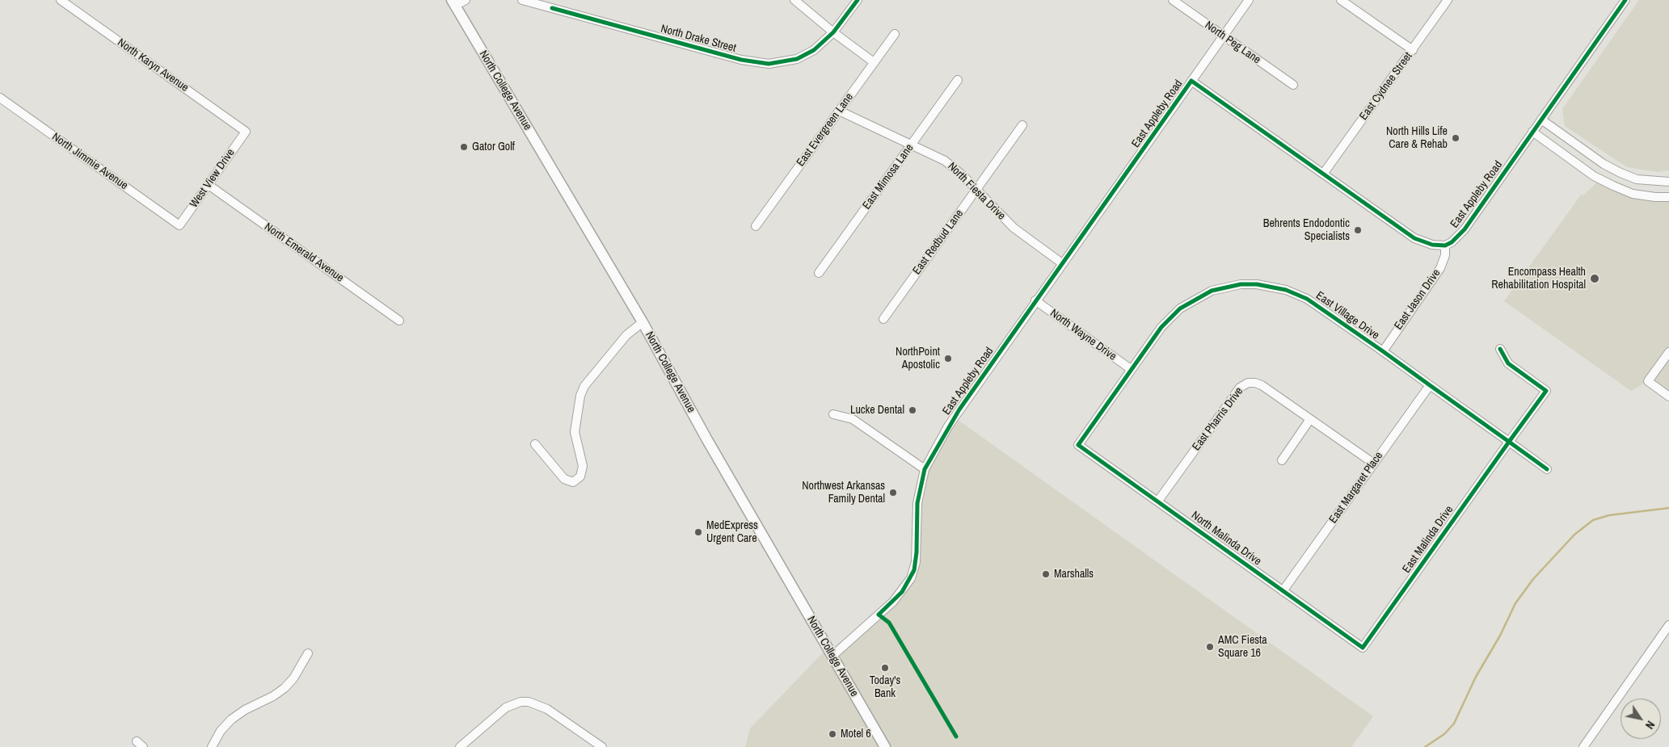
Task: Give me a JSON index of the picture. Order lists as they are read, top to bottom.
{
  "streets": {
    "main road": ["North College Avenue"],
    "street": [
      "North Drake Street",
      "North Peg Lane",
      "North Karyn Avenue",
      "East Cydnee Street",
      "East Appleby Road",
      "East Evergreen Lane",
      "North Jimmie Avenue",
      "East Mimosa Lane",
      "West View Drive",
      "North Fiesta Drive",
      "East Redbud Lane",
      "North Emerald Avenue",
      "East Jason Drive",
      "East Village Drive",
      "North Wayne Drive",
      "East Pharris Drive",
      "East Margaret Place",
      "North Malinda Drive",
      "East Malinda Drive"
    ]
  },
  "crossings": [
    ["North Karyn Avenue", "West View Drive"],
    ["East Cydnee Street", "East Appleby Road"],
    ["North College Avenue", "East Appleby Road"],
    ["East Appleby Road", "North Fiesta Drive"],
    ["East Appleby Road", "East Jason Drive"],
    ["East Appleby Road", "North Wayne Drive"],
    ["East Evergreen Lane", "North Fiesta Drive"],
    ["North Jimmie Avenue", "West View Drive"],
    ["East Mimosa Lane", "North Fiesta Drive"],
    ["West View Drive", "North Emerald Avenue"],
    ["North Fiesta Drive", "East Redbud Lane"],
    ["East Jason Drive", "East Village Drive"],
    ["East Village Drive", "North Wayne Drive"],
    ["East Village Drive", "East Margaret Place"],
    ["East Village Drive", "North Malinda Drive"],
    ["East Village Drive", "East Malinda Drive"],
    ["East Pharris Drive", "East Margaret Place"],
    ["East Pharris Drive", "North Malinda Drive"],
    ["East Margaret Place", "North Malinda Drive"],
    ["North Malinda Drive", "East Malinda Drive"]
  ],
  "places": [
    "North Hills Life Care & Rehab",
    "Gator Golf",
    "Behrents Endodontic Specialists",
    "Encompass Health Rehabilitation Hospital",
    "NorthPoint Apostolic",
    "Lucke Dental",
    "Northwest Arkansas Family Dental",
    "MedExpress Urgent Care",
    "Marshalls",
    "AMC Fiesta Square 16",
    "Today's Bank",
    "Motel 6"
  ],
  "north": "bottom right"
}
